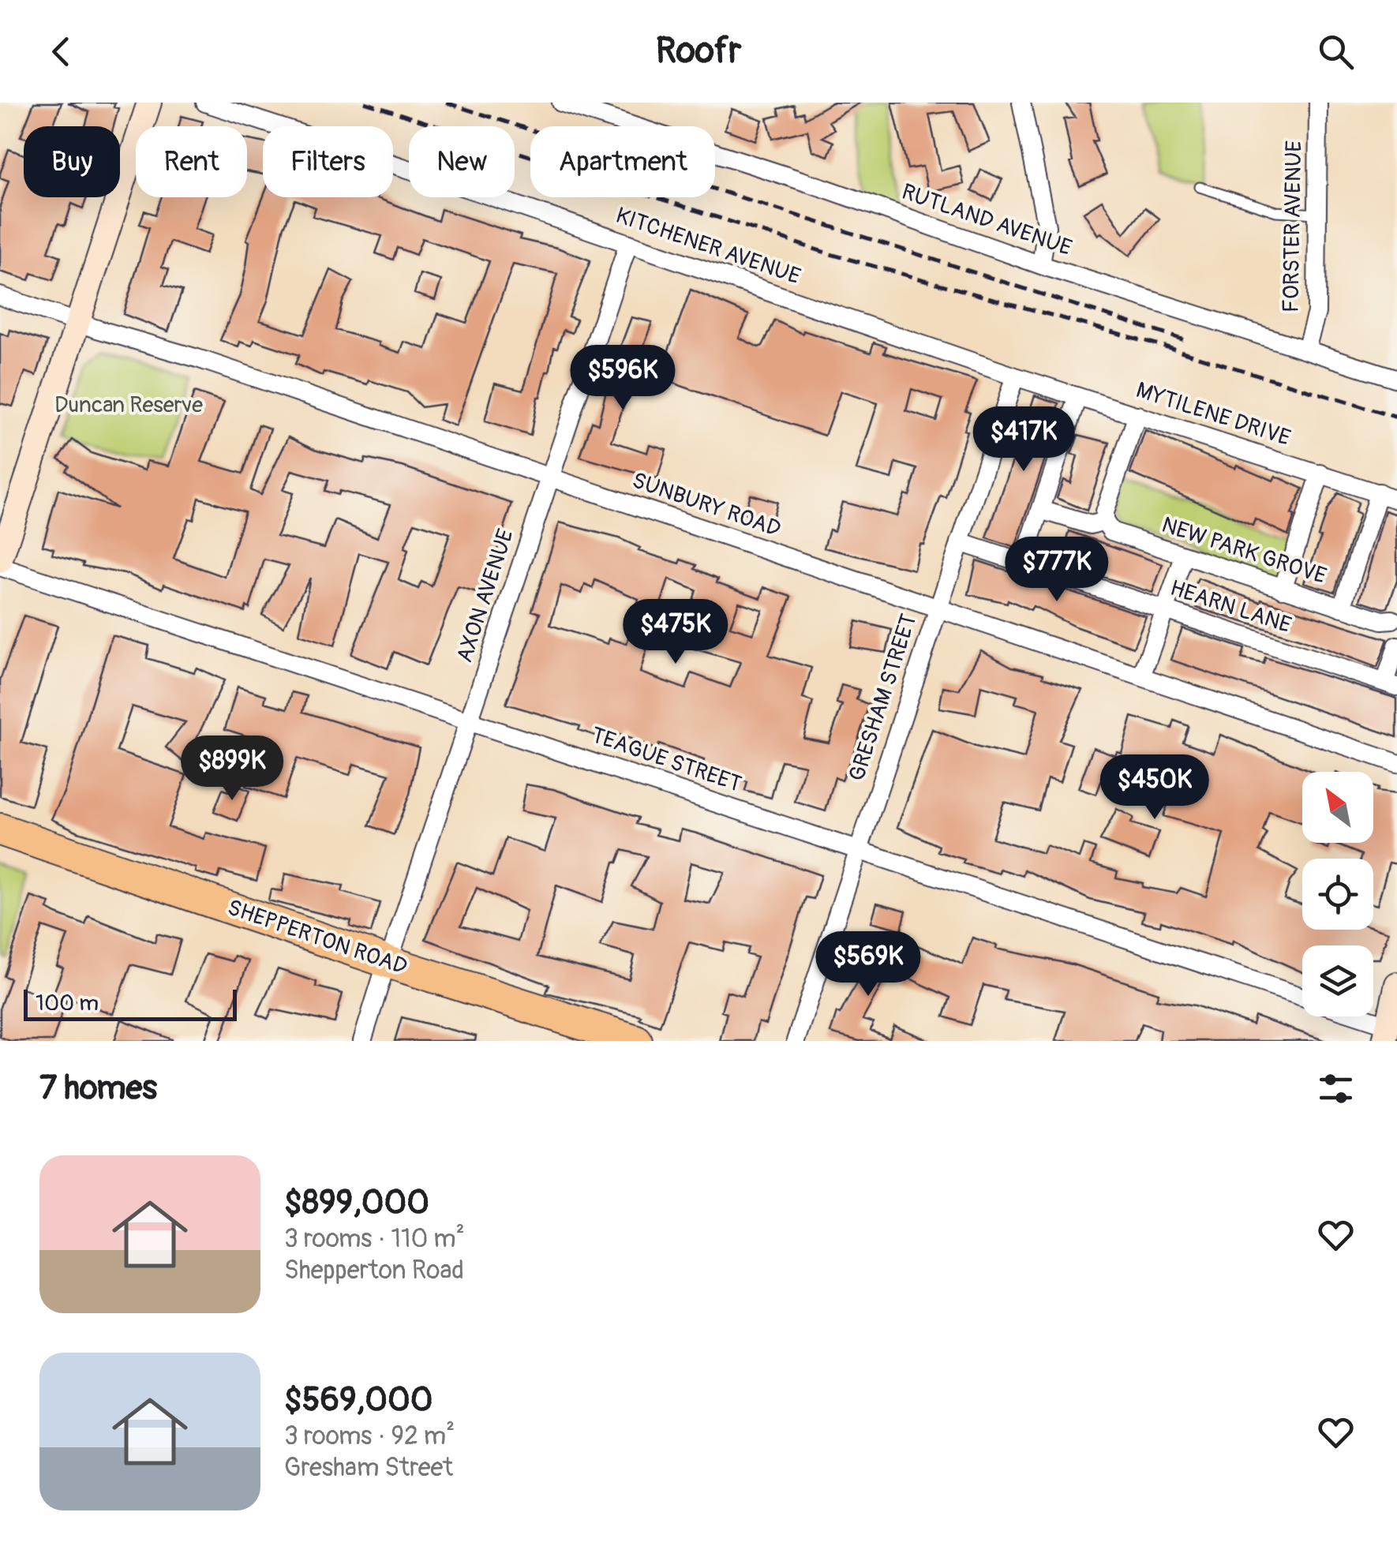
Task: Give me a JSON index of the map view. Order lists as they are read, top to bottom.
{
  "streets": {
    "highway": ["SHEPPERTON ROAD"],
    "street": [
      "RUTLAND AVENUE",
      "FORSTER AVENUE",
      "KITCHENER AVENUE",
      "MYTILENE DRIVE",
      "SUNBURY ROAD",
      "NEW PARK GROVE",
      "AXON AVENUE",
      "HEARN LANE",
      "GRESHAM STREET",
      "TEAGUE STREET"
    ]
  },
  "crossings": [
    ["RUTLAND AVENUE", "FORSTER AVENUE"],
    ["KITCHENER AVENUE", "MYTILENE DRIVE"],
    ["KITCHENER AVENUE", "AXON AVENUE"],
    ["KITCHENER AVENUE", "GRESHAM STREET"],
    ["MYTILENE DRIVE", "GRESHAM STREET"],
    ["SUNBURY ROAD", "AXON AVENUE"],
    ["SUNBURY ROAD", "GRESHAM STREET"],
    ["AXON AVENUE", "TEAGUE STREET"],
    ["AXON AVENUE", "SHEPPERTON ROAD"],
    ["HEARN LANE", "GRESHAM STREET"],
    ["GRESHAM STREET", "TEAGUE STREET"]
  ],
  "parks": ["Duncan Reserve"],
  "scale_bar": "100 m",
  "north": "top left",
  "page": {
    "header": "Roofr",
    "chip": [
      "Buy",
      "Rent",
      "Filters",
      "New",
      "Apartment"
    ],
    "price": [
      "$596K",
      "$417K",
      "$777K",
      "$475K",
      "$899K",
      "$450K",
      "$569K"
    ],
    "scale": "100 m",
    "heading": "7 homes",
    "list": [
      {
        "name": "$899,000",
        "note": "3 rooms · 110 m² · Shepperton Road"
      },
      {
        "name": "$569,000",
        "note": "3 rooms · 92 m² · Gresham Street"
      }
    ]
  }
}
